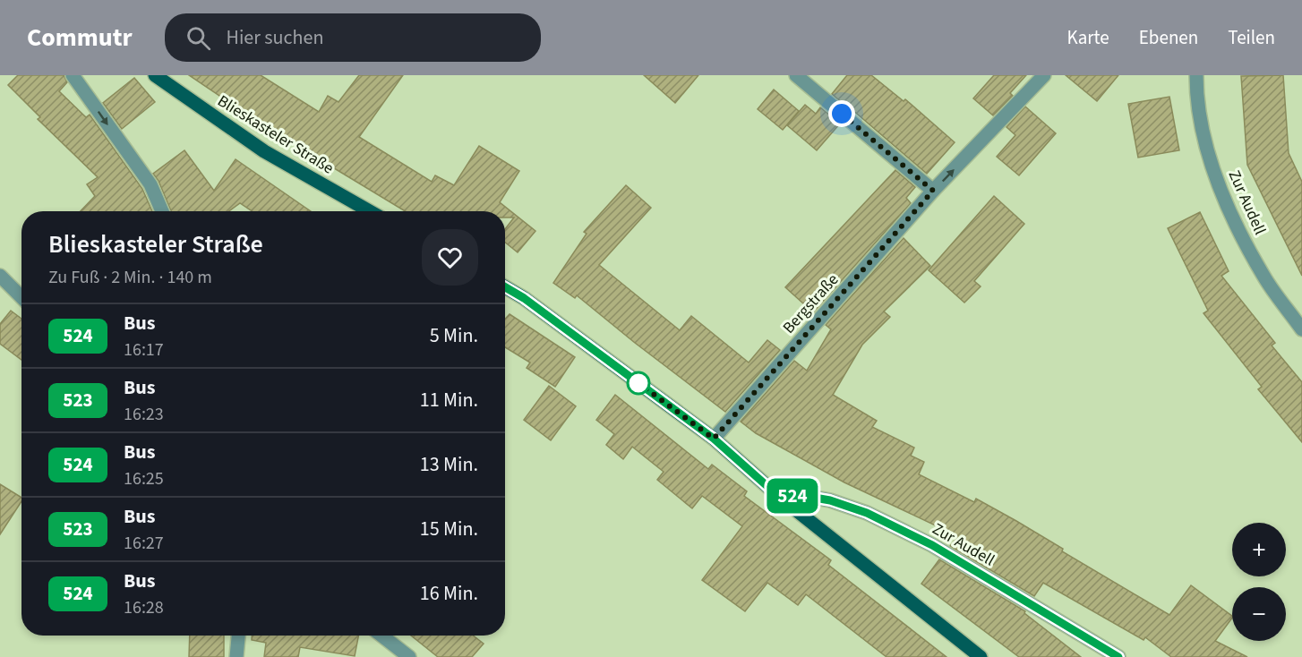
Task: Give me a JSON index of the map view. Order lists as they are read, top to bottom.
{
  "streets": {
    "main road": ["Blieskasteler Straße"],
    "street": ["Zur Audell", "Bergstraße"]
  },
  "lines": ["bus line 524"],
  "page": {
    "header": "Commutr",
    "search": "Hier suchen",
    "nav": ["Karte", "Ebenen", "Teilen"],
    "on_map": "524",
    "heading": ["Blieskasteler Straße", "Zu Fuß · 2 Min. · 140 m"],
    "list": [
      {
        "mark": "524",
        "name": "Bus",
        "note": "16:17",
        "value": "5 Min."
      },
      {
        "mark": "523",
        "name": "Bus",
        "note": "16:23",
        "value": "11 Min."
      },
      {
        "mark": "524",
        "name": "Bus",
        "note": "16:25",
        "value": "13 Min."
      },
      {
        "mark": "523",
        "name": "Bus",
        "note": "16:27",
        "value": "15 Min."
      },
      {
        "mark": "524",
        "name": "Bus",
        "note": "16:28",
        "value": "16 Min."
      }
    ],
    "map_buttons": ["+", "−"]
  }
}
